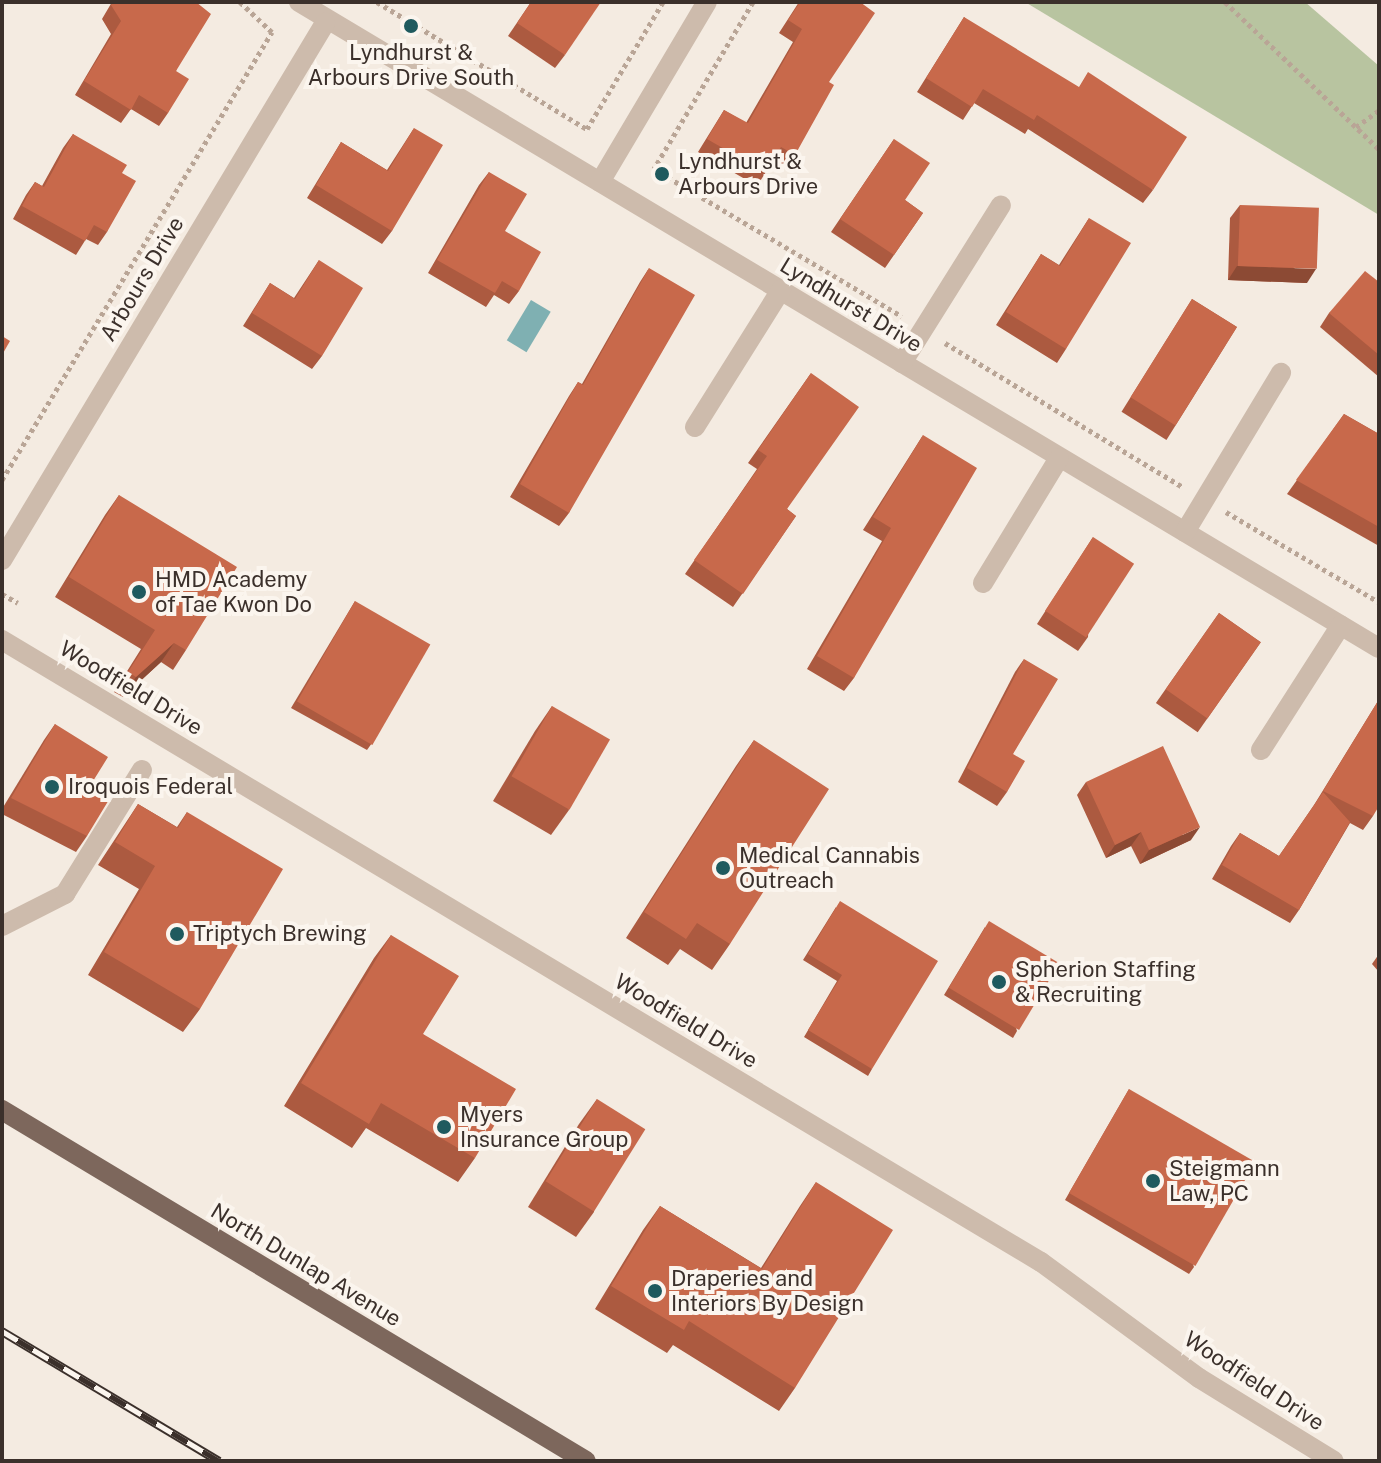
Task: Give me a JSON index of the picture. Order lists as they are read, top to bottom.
{
  "streets": {
    "main road": ["North Dunlap Avenue"],
    "street": ["Arbours Drive", "Lyndhurst Drive", "Woodfield Drive"]
  },
  "crossings": [
    ["Arbours Drive", "Lyndhurst Drive"]
  ],
  "places": [
    "Lyndhurst & Arbours Drive South",
    "Lyndhurst & Arbours Drive",
    "HMD Academy of Tae Kwon Do",
    "Iroquois Federal",
    "Medical Cannabis Outreach",
    "Triptych Brewing",
    "Spherion Staffing & Recruiting",
    "Myers Insurance Group",
    "Steigmann Law, PC",
    "Draperies and Interiors By Design"
  ]
}
